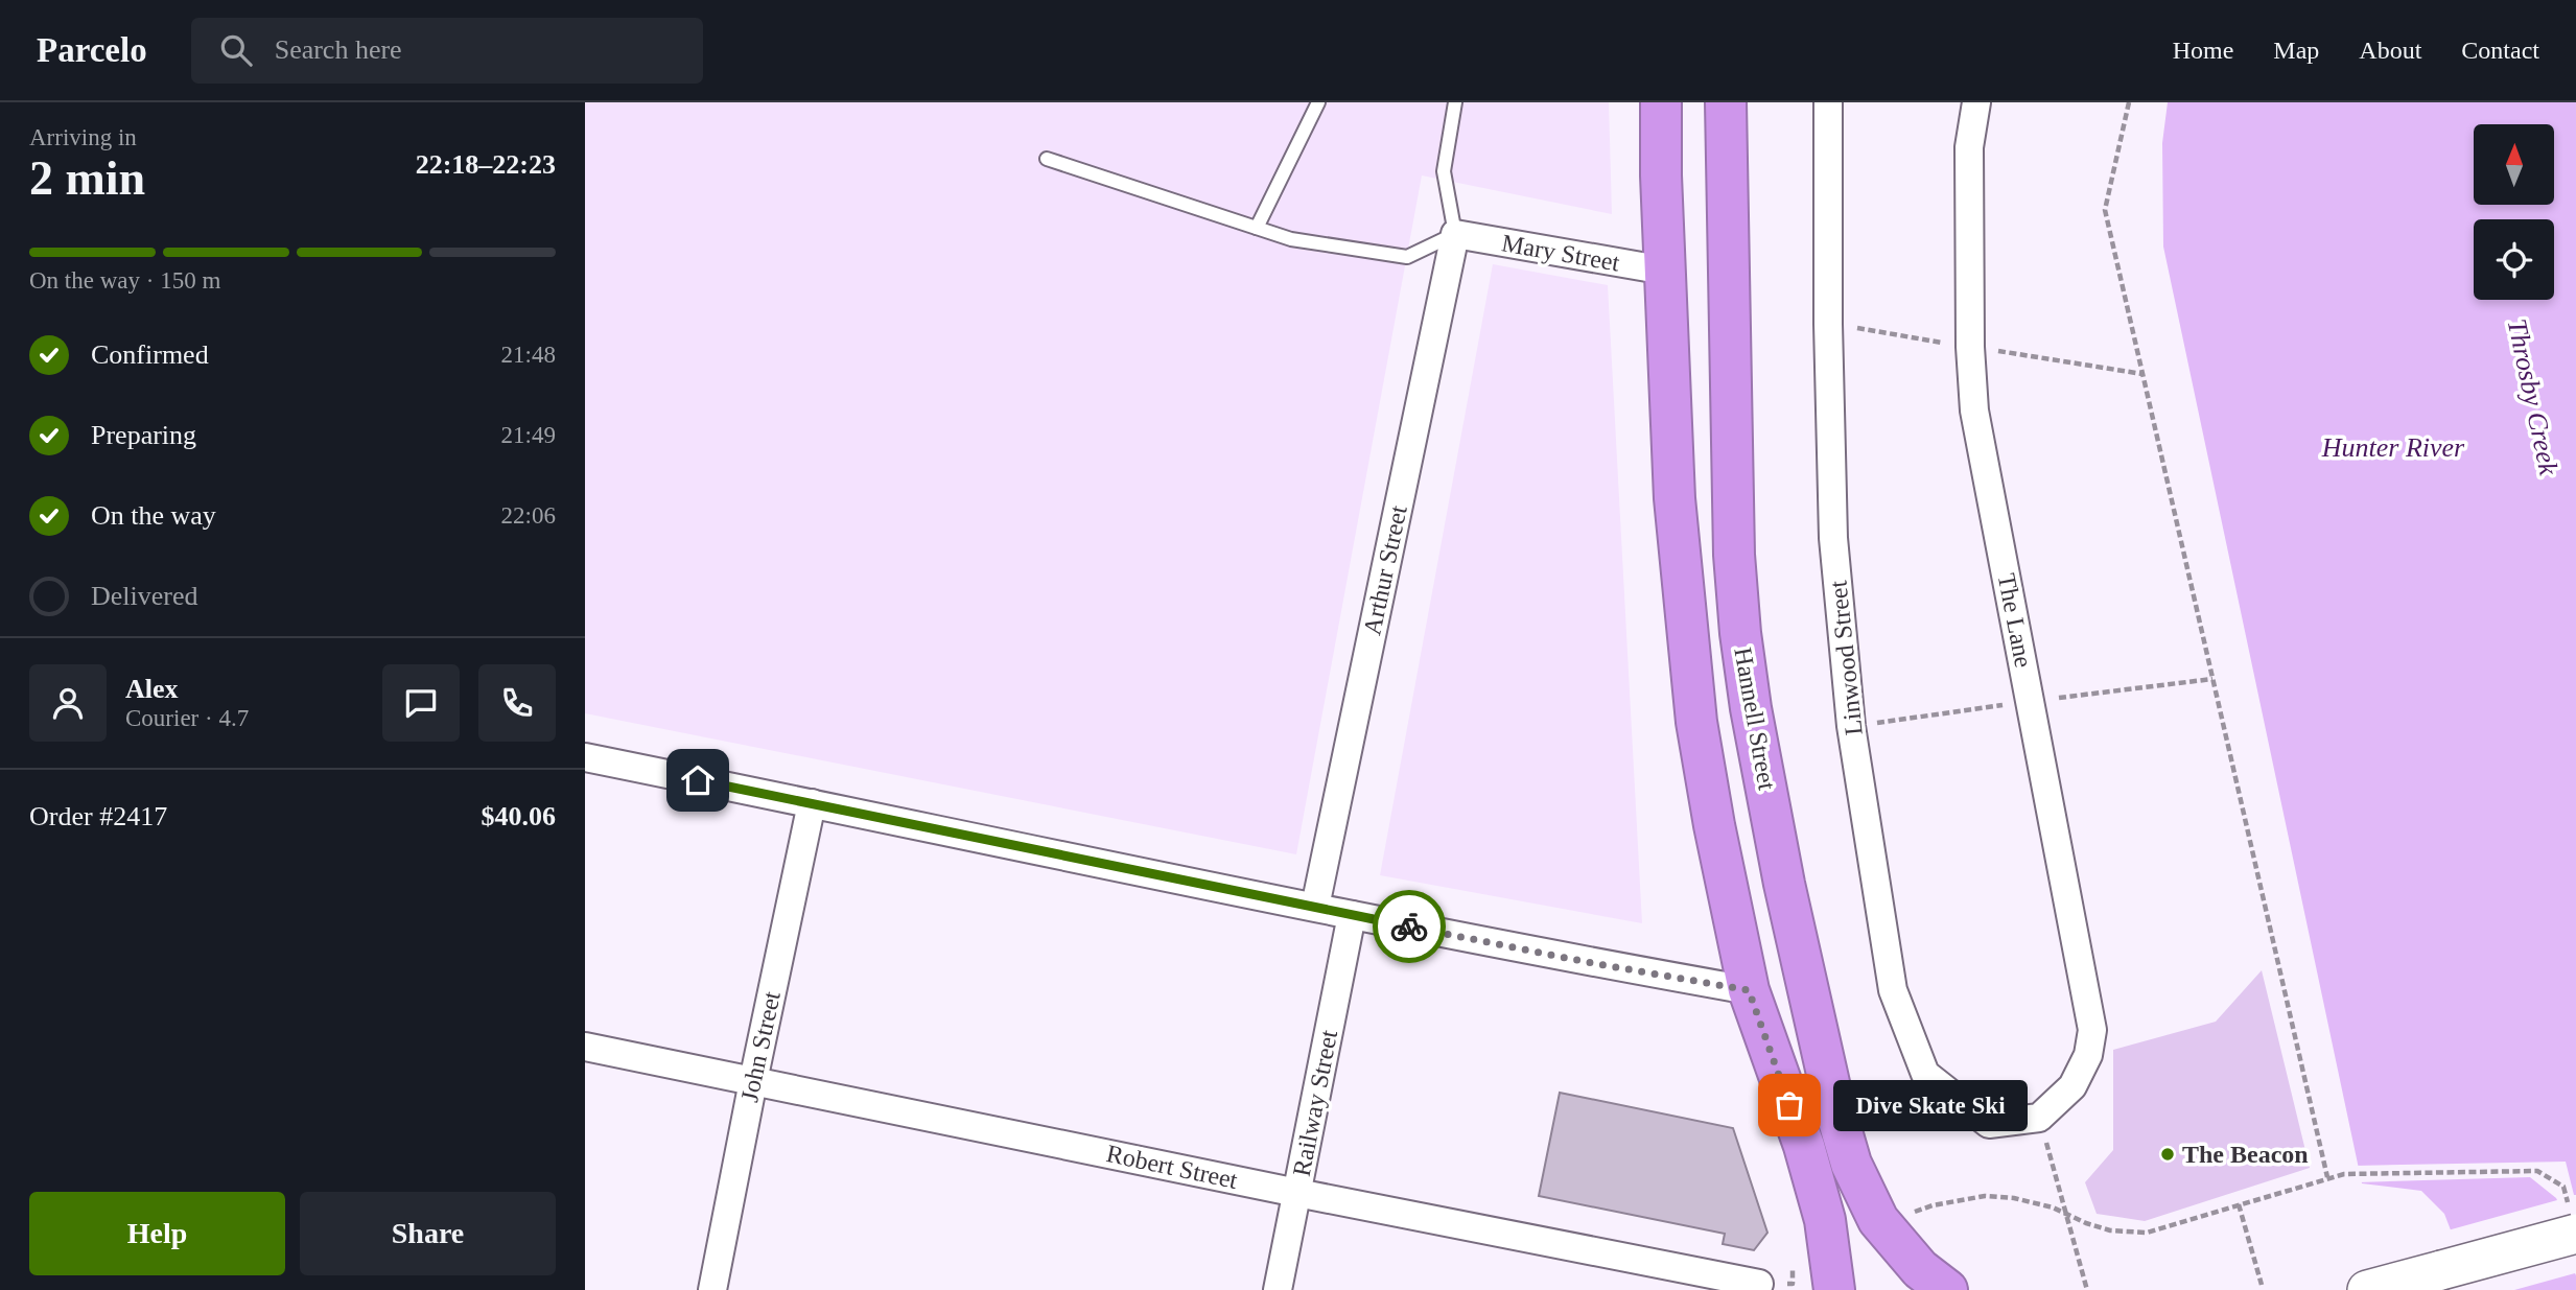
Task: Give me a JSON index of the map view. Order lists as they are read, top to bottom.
{
  "streets": {
    "highway": ["Hannell Street"],
    "street": [
      "Mary Street",
      "Arthur Street",
      "The Lane",
      "Linwood Street",
      "John Street",
      "Railway Street",
      "Robert Street"
    ]
  },
  "crossings": [
    ["Mary Street", "Arthur Street"],
    ["Mary Street", "Hannell Street"],
    ["The Lane", "Linwood Street"],
    ["John Street", "Robert Street"],
    ["Railway Street", "Robert Street"]
  ],
  "water": ["Throsby Creek", "Hunter River"],
  "places": ["Dive Skate Ski", "The Beacon"],
  "north": "top",
  "page": {
    "header": "Parcelo",
    "search": "Search here",
    "nav": [
      "Home",
      "Map",
      "About",
      "Contact"
    ],
    "heading": ["2 min", "Arriving in", "22:18–22:23"],
    "panel": [
      "Alex",
      "Courier · 4.7",
      "Order #2417",
      "$40.06"
    ],
    "bar": "On the way · 150 m",
    "list": [
      ["Confirmed", "21:48"],
      ["Preparing", "21:49"],
      ["On the way", "22:06"],
      "Delivered"
    ],
    "bubble": "Dive Skate Ski",
    "buttons": ["Help", "Share"]
  }
}
